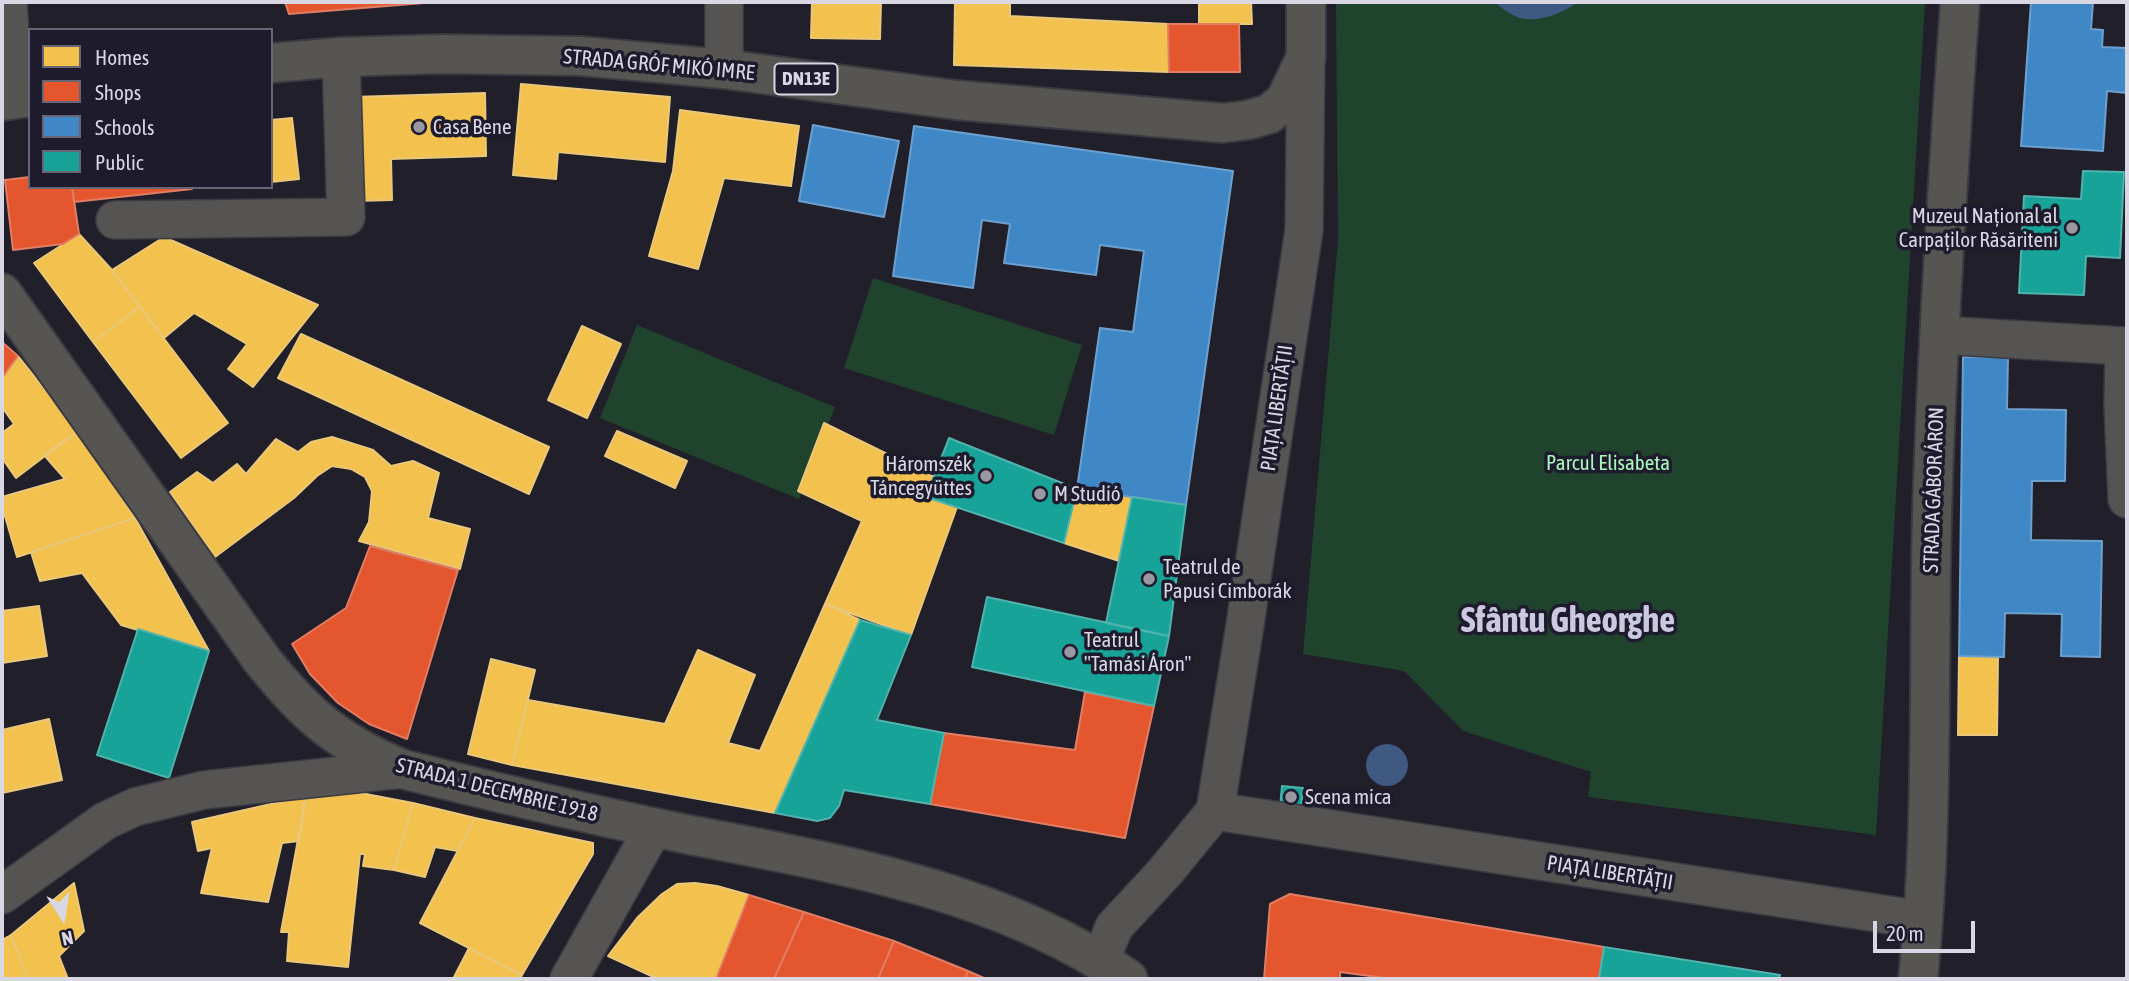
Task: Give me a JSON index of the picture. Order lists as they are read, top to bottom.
{
  "streets": {
    "main road": [
      "STRADA GRÓF MIKÓ IMRE",
      "DN13E",
      "PIAȚA LIBERTĂȚII",
      "STRADA GÁBOR ÁRON",
      "STRADA 1 DECEMBRIE 1918"
    ]
  },
  "crossings": [
    ["STRADA GRÓF MIKÓ IMRE", "PIAȚA LIBERTĂȚII"],
    ["PIAȚA LIBERTĂȚII", "STRADA GÁBOR ÁRON"]
  ],
  "districts": ["Sfântu Gheorghe"],
  "parks": ["Parcul Elisabeta"],
  "places": [
    "Casa Bene",
    "Muzeul Național al Carpaților Răsăriteni",
    "Háromszék Táncegyüttes",
    "M Studió",
    "Teatrul de Papusi Cimborák",
    "Teatrul \"Tamási Áron\"",
    "Scena mica"
  ],
  "legend": [
    "Homes",
    "Shops",
    "Schools",
    "Public"
  ],
  "scale_bar": "20 m",
  "north": "bottom"
}
